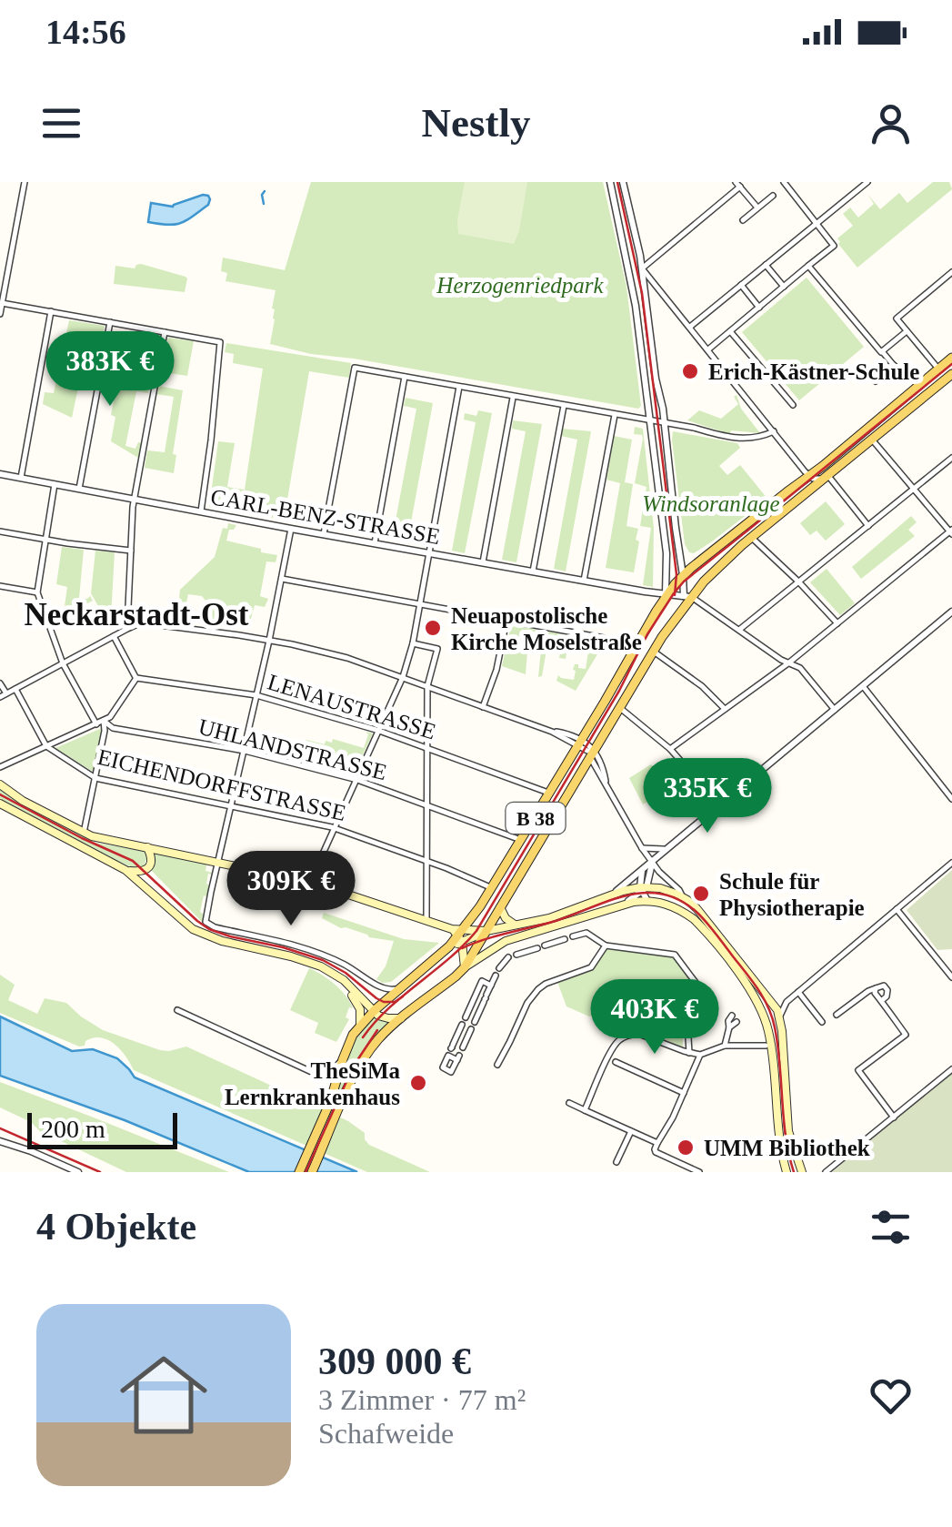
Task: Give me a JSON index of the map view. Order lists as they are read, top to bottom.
{
  "streets": {
    "main road": ["B 38"],
    "street": [
      "CARL-BENZ-STRASSE",
      "LENAUSTRASSE",
      "UHLANDSTRASSE",
      "EICHENDORFFSTRASSE"
    ]
  },
  "crossings": [
    ["CARL-BENZ-STRASSE", "B 38"],
    ["LENAUSTRASSE", "B 38"],
    ["UHLANDSTRASSE", "B 38"],
    ["EICHENDORFFSTRASSE", "B 38"]
  ],
  "districts": ["Neckarstadt-Ost"],
  "parks": ["Herzogenriedpark", "Windsoranlage"],
  "places": [
    "Erich-Kästner-Schule",
    "Neuapostolische Kirche Moselstraße",
    "Schule für Physiotherapie",
    "TheSiMa Lernkrankenhaus",
    "UMM Bibliothek"
  ],
  "scale_bar": "200 m",
  "page": {
    "status": "14:56",
    "header": "Nestly",
    "price": [
      "383K €",
      "335K €",
      "309K €",
      "403K €"
    ],
    "scale": "200 m",
    "heading": "4 Objekte",
    "list": [
      {
        "name": "309 000 €",
        "note": "3 Zimmer · 77 m² · Schafweide"
      }
    ]
  }
}
